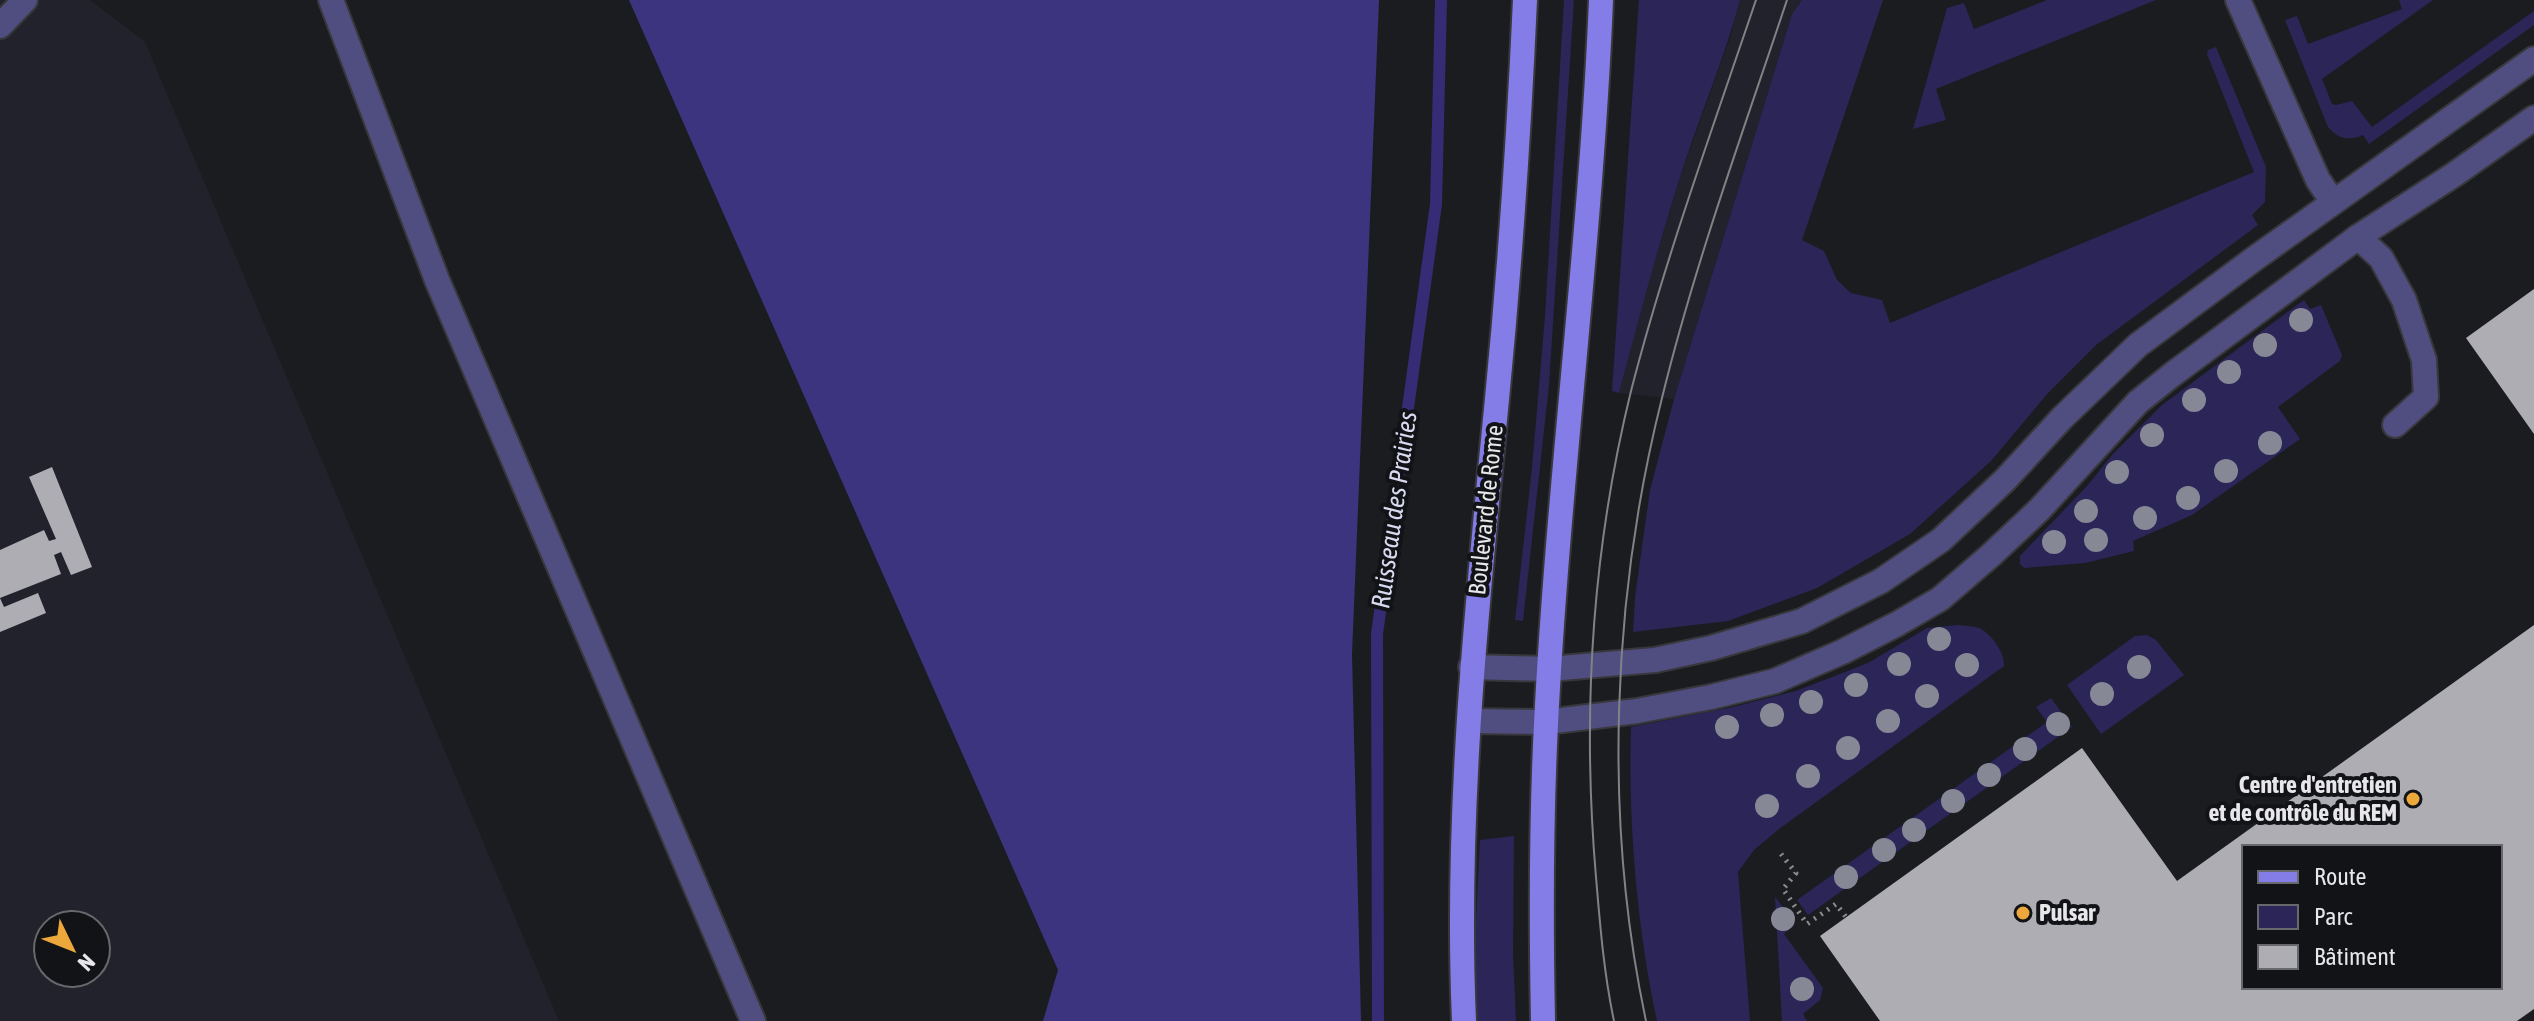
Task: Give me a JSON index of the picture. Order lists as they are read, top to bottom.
{
  "streets": {
    "main road": ["Boulevard de Rome"]
  },
  "water": ["Ruisseau des Prairies"],
  "places": ["Centre d'entretien et de contrôle du REM", "Pulsar"],
  "legend": ["Route", "Parc", "Bâtiment"],
  "north": "bottom right"
}
